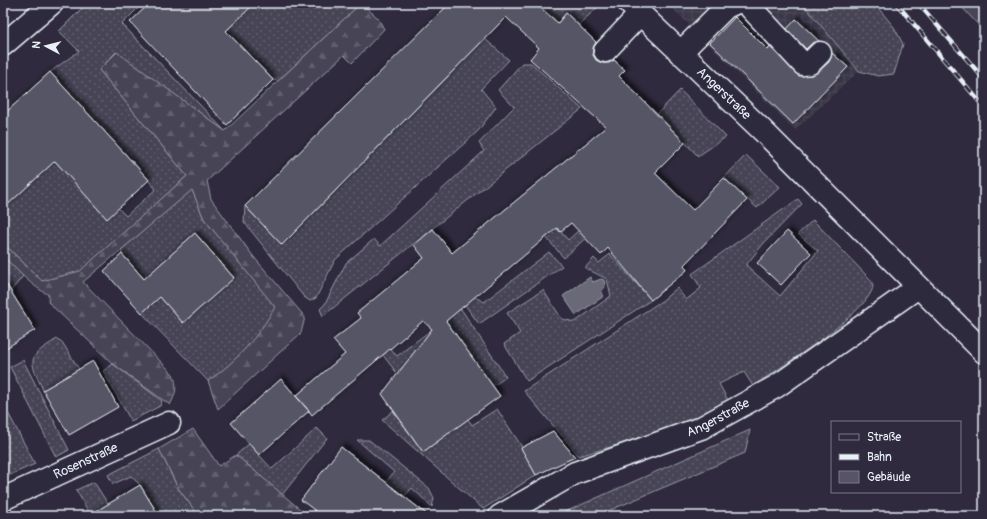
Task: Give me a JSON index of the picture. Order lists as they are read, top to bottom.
{
  "streets": {
    "street": ["Angerstraße", "Rosenstraße"]
  },
  "legend": ["Straße", "Bahn", "Gebäude"],
  "north": "left"
}
